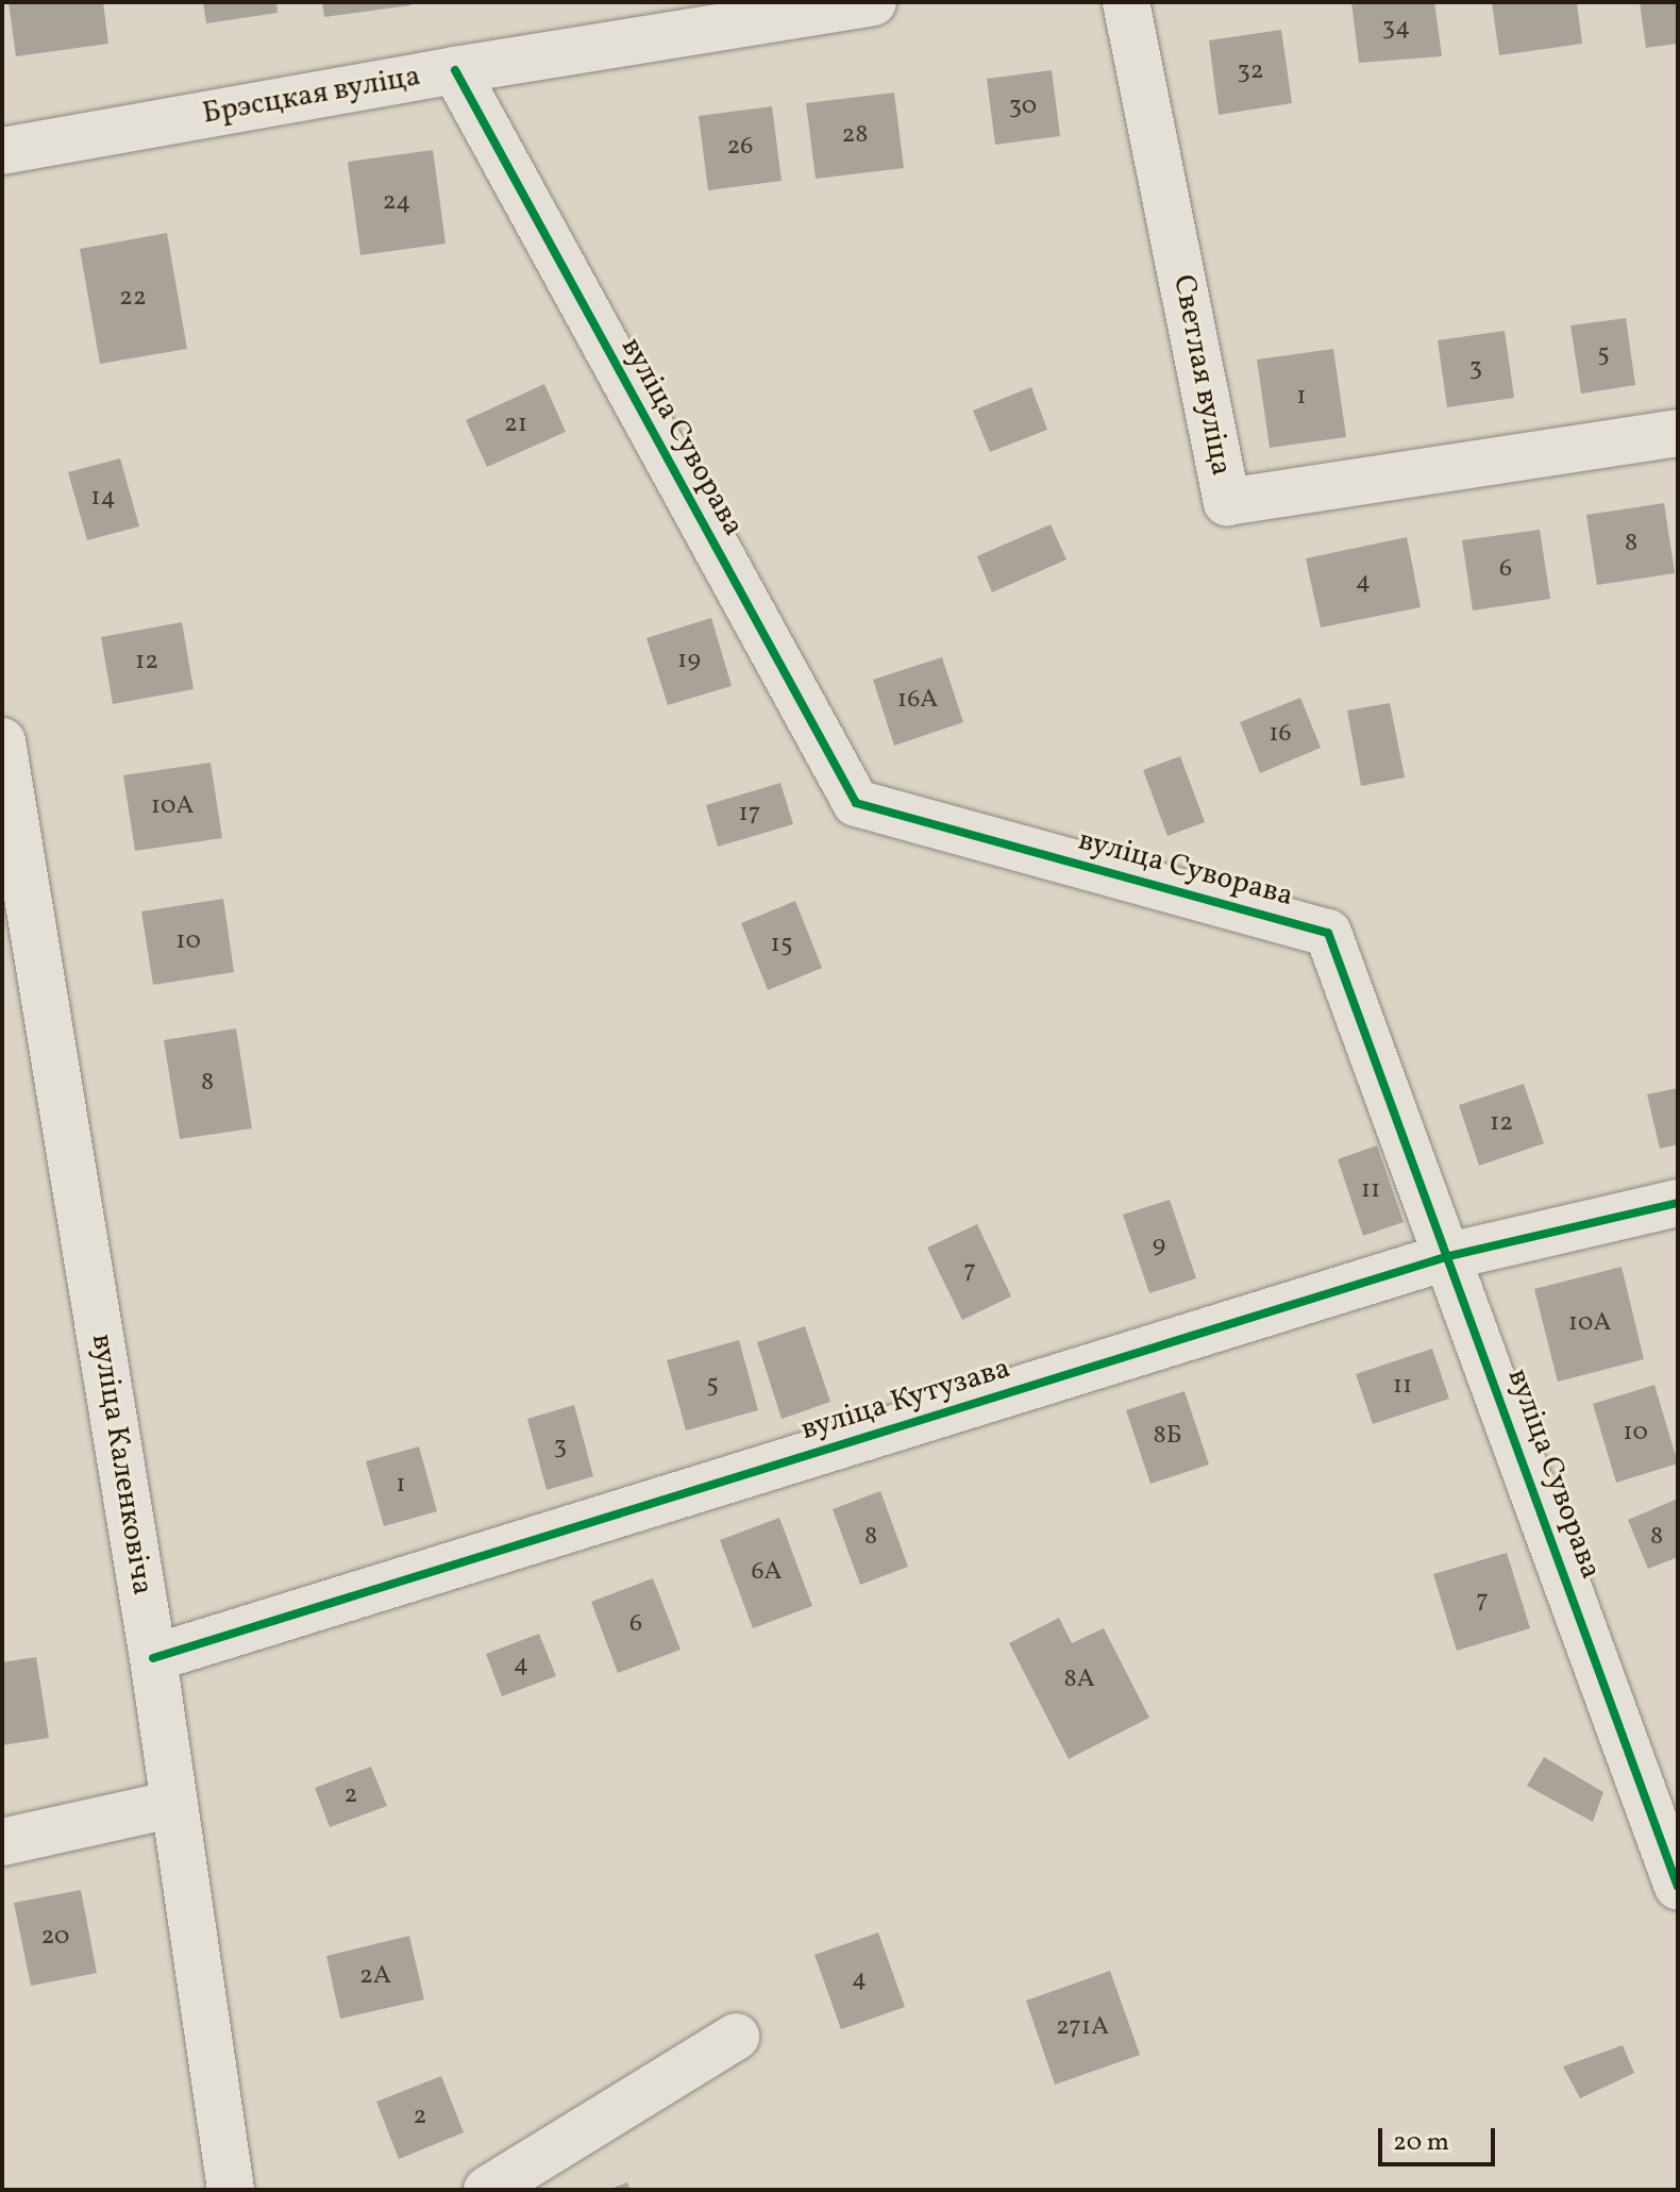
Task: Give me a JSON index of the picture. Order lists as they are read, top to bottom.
{
  "streets": {
    "street": [
      "Брэсцкая вуліца",
      "Светлая вуліца",
      "вуліца Суворава",
      "вуліца Кутузава",
      "вуліца Каленковіча"
    ]
  },
  "crossings": [
    ["Брэсцкая вуліца", "вуліца Суворава"],
    ["вуліца Суворава", "вуліца Кутузава"],
    ["вуліца Кутузава", "вуліца Каленковіча"]
  ],
  "house_numbers": [
    "34",
    "32",
    "30",
    "28",
    "26",
    "24",
    "22",
    "5",
    "3",
    "1",
    "21",
    "14",
    "8",
    "6",
    "4",
    "19",
    "12",
    "16А",
    "16",
    "10А",
    "17",
    "10",
    "15",
    "8",
    "12",
    "11",
    "9",
    "7",
    "10А",
    "5",
    "11",
    "10",
    "8Б",
    "3",
    "1",
    "8",
    "8",
    "6А",
    "7",
    "6",
    "4",
    "8А",
    "2",
    "20",
    "2А",
    "4",
    "271А",
    "2"
  ],
  "scale_bar": "20 m"
}
